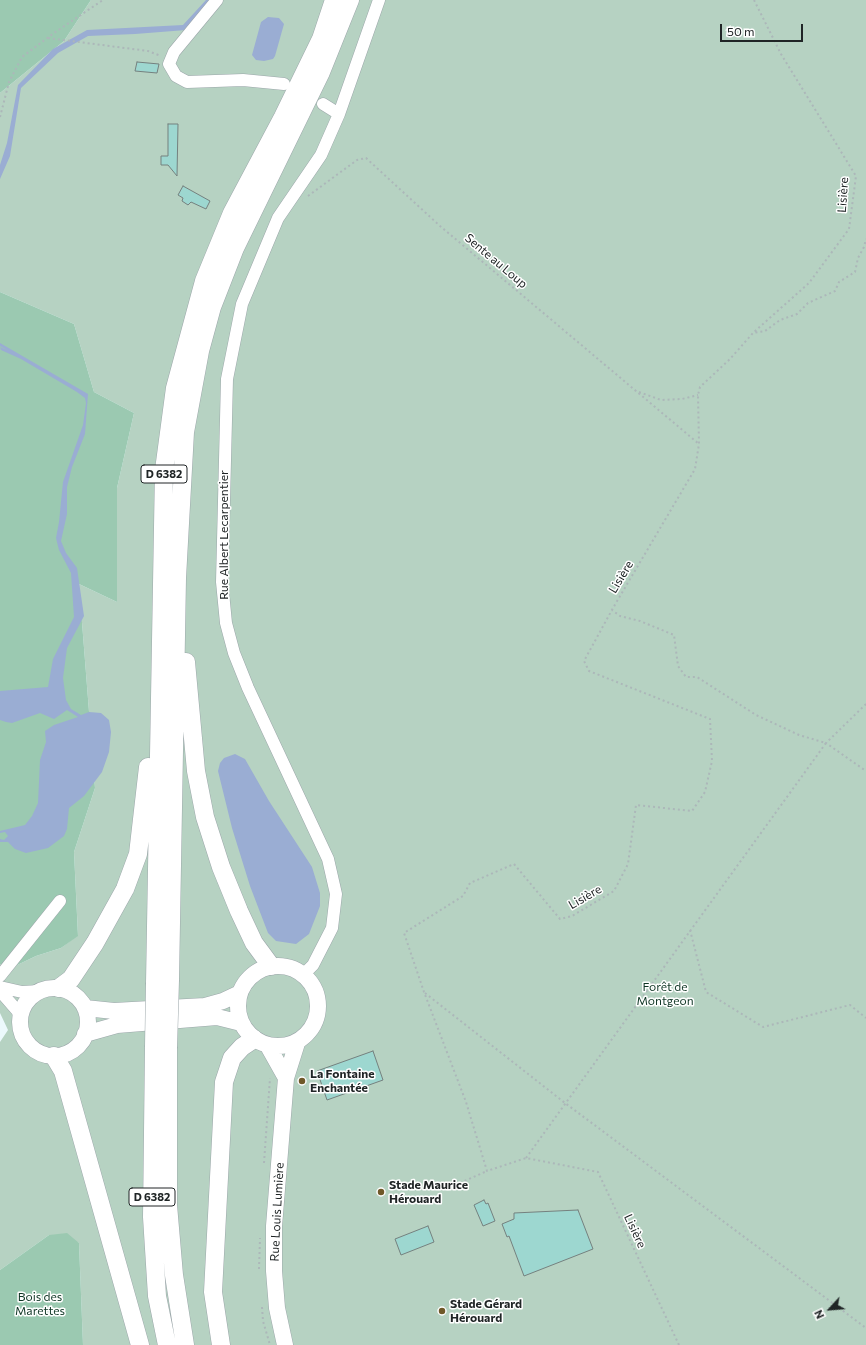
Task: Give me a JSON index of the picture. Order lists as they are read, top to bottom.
{
  "streets": {
    "highway": ["D 6382"],
    "main road": ["Rue Louis Lumière"],
    "street": ["Rue Albert Lecarpentier"],
    "path": ["Lisière", "Sente au Loup"]
  },
  "crossings": [
    ["Lisière", "Sente au Loup"],
    ["Rue Albert Lecarpentier", "Rue Louis Lumière"]
  ],
  "parks": ["Forêt de Montgeon", "Bois des Marettes"],
  "places": ["La Fontaine Enchantée", "Stade Maurice Hérouard", "Stade Gérard Hérouard"],
  "scale_bar": "50 m",
  "north": "bottom left"
}
